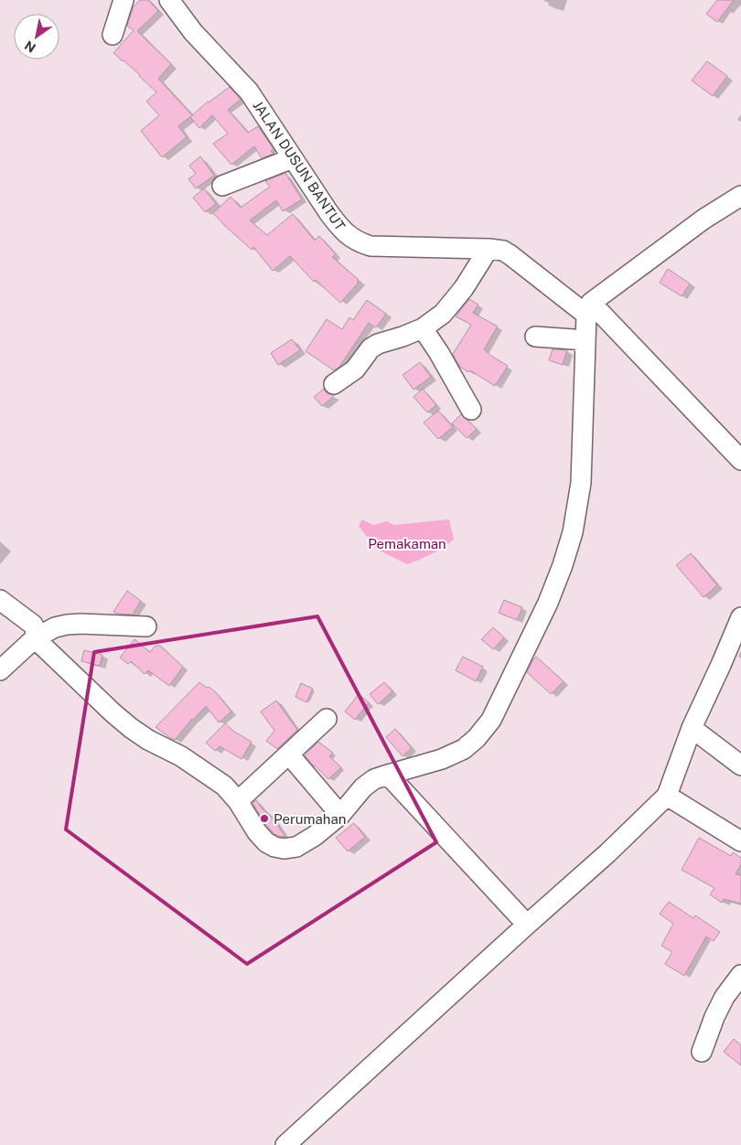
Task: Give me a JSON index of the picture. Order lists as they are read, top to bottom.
{
  "streets": {
    "street": ["JALAN DUSUN BANTUT"]
  },
  "parks": ["Pemakaman"],
  "places": ["Perumahan"],
  "north": "bottom left"
}
